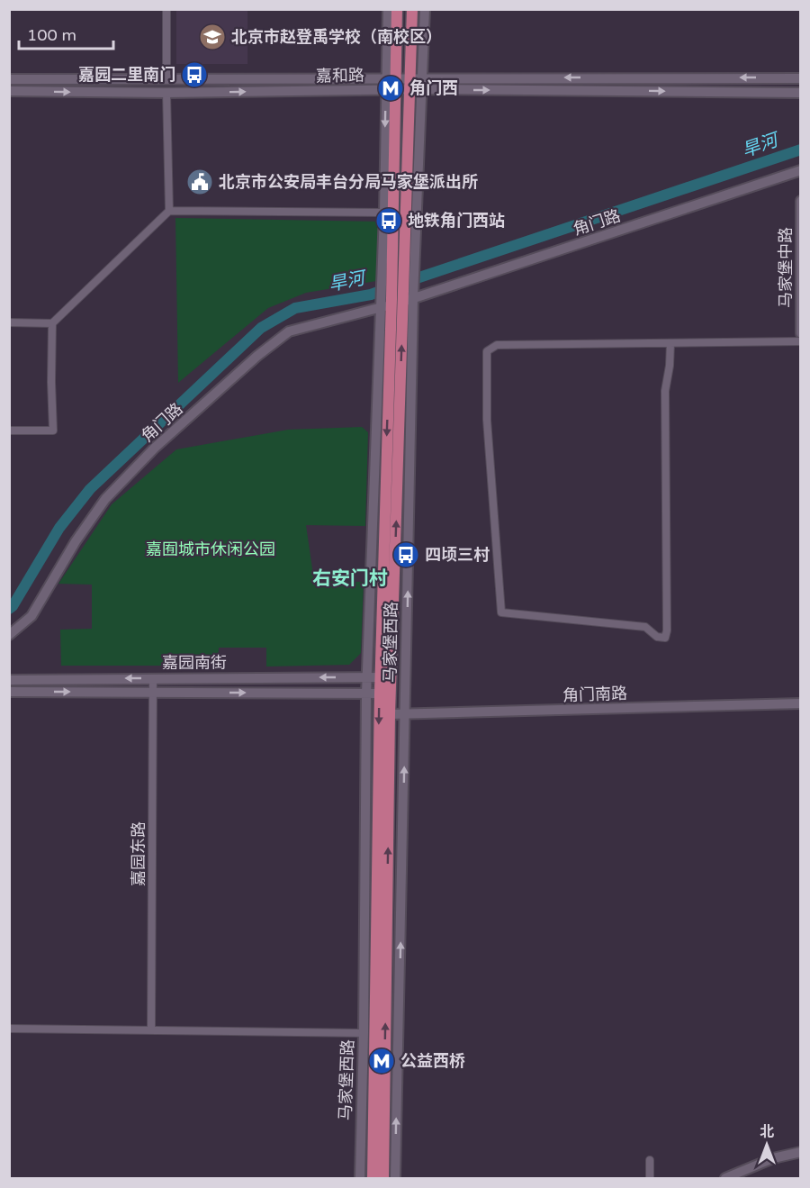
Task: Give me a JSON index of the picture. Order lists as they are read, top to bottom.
{
  "streets": {
    "main road": ["马家堡西路"],
    "street": [
      "嘉和路",
      "角门路",
      "马家堡中路",
      "嘉园南街",
      "角门南路",
      "嘉园东路"
    ]
  },
  "crossings": [
    ["嘉和路", "马家堡西路"],
    ["角门路", "马家堡西路"],
    ["马家堡西路", "嘉园南街"],
    ["马家堡西路", "角门南路"],
    ["嘉园南街", "嘉园东路"]
  ],
  "districts": ["右安门村"],
  "water": ["旱河"],
  "parks": ["嘉囿城市休闲公园"],
  "places": {
    "school or university": ["北京市赵登禹学校（南校区）"],
    "bus stop": ["嘉园二里南门", "地铁角门西站", "四顷三村"],
    "metro station": ["角门西", "公益西桥"],
    "public building": ["北京市公安局丰台分局马家堡派出所"]
  },
  "scale_bar": "100 m",
  "north": "top"
}
